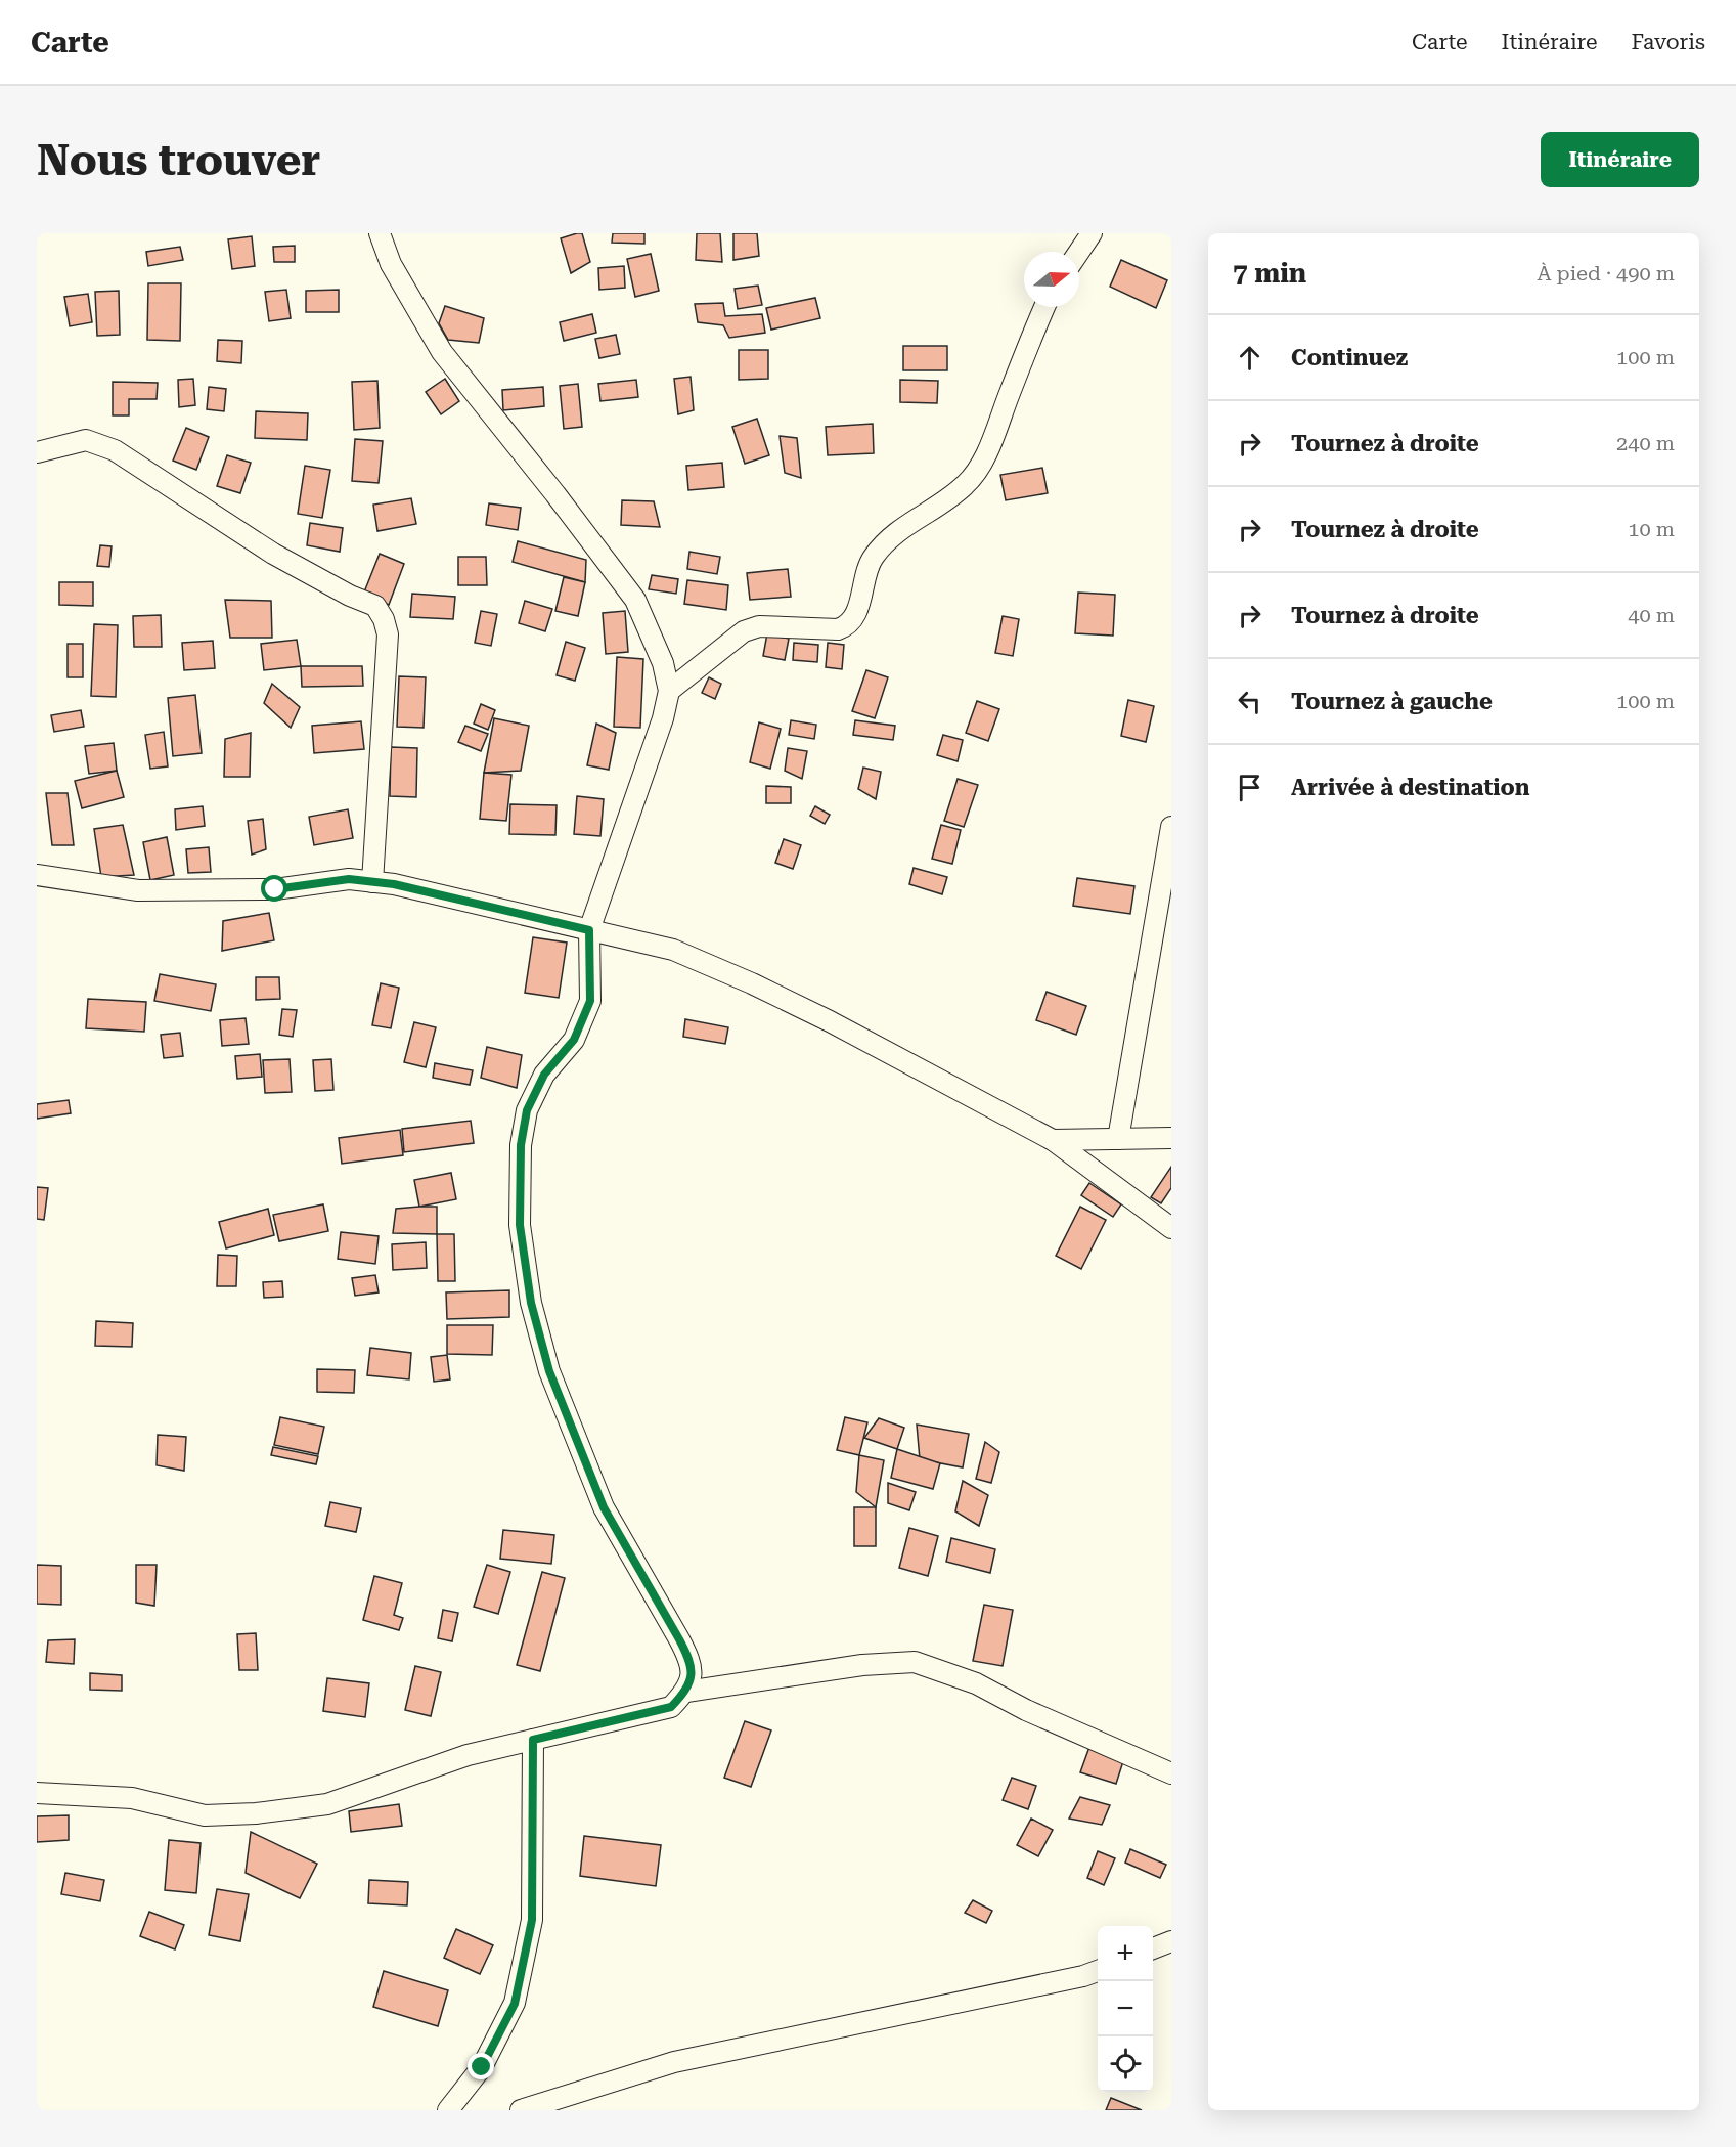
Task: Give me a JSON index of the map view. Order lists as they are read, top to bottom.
{
  "north": "right",
  "page": {
    "header": "Carte",
    "nav": ["Carte", "Itinéraire", "Favoris"],
    "buttons": "Itinéraire",
    "title": "Nous trouver",
    "heading": ["7 min", "À pied · 490 m"],
    "list": [
      ["Continuez", "100 m"],
      ["Tournez à droite", "240 m"],
      ["Tournez à droite", "10 m"],
      ["Tournez à droite", "40 m"],
      ["Tournez à gauche", "100 m"],
      "Arrivée à destination"
    ],
    "map_buttons": ["+", "−"]
  }
}
